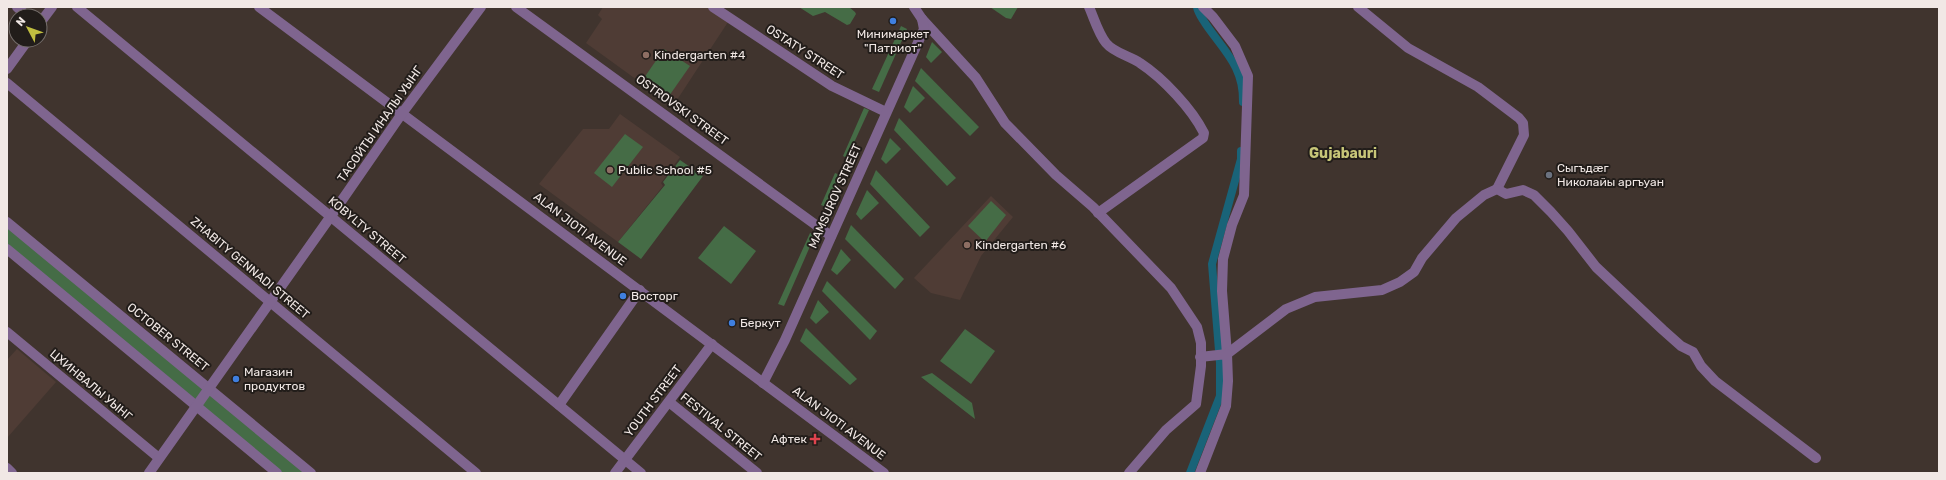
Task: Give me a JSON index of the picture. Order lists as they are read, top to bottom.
{
  "streets": {
    "street": [
      "OSTATY STREET",
      "OSTROVSKI STREET",
      "ТАСОЙТЫ ИНАЛЫ УЫНГ",
      "MAMSUROV STREET",
      "ALAN JIOTI AVENUE",
      "KOBYLTY STREET",
      "ZHABITY GENNADI STREET",
      "OCTOBER STREET",
      "ЦХИНВАЛЫ УЫНГ",
      "YOUTH STREET",
      "FESTIVAL STREET"
    ]
  },
  "crossings": [
    ["OSTATY STREET", "MAMSUROV STREET"],
    ["OSTROVSKI STREET", "MAMSUROV STREET"],
    ["ТАСОЙТЫ ИНАЛЫ УЫНГ", "ALAN JIOTI AVENUE"],
    ["ТАСОЙТЫ ИНАЛЫ УЫНГ", "KOBYLTY STREET"],
    ["ТАСОЙТЫ ИНАЛЫ УЫНГ", "ZHABITY GENNADI STREET"],
    ["ТАСОЙТЫ ИНАЛЫ УЫНГ", "OCTOBER STREET"],
    ["ТАСОЙТЫ ИНАЛЫ УЫНГ", "ЦХИНВАЛЫ УЫНГ"],
    ["MAMSUROV STREET", "ALAN JIOTI AVENUE"],
    ["ALAN JIOTI AVENUE", "YOUTH STREET"],
    ["KOBYLTY STREET", "YOUTH STREET"],
    ["YOUTH STREET", "FESTIVAL STREET"]
  ],
  "districts": ["Gujabauri"],
  "places": {
    "other": [
      "Минимаркет \"Патриот\"",
      "Kindergarten #4",
      "Public School #5",
      "Сыгъдæг Николайы аргъуан",
      "Kindergarten #6",
      "Восторг",
      "Беркут",
      "Магазин продуктов"
    ],
    "health": ["Афтек"]
  },
  "north": "top left"
}
